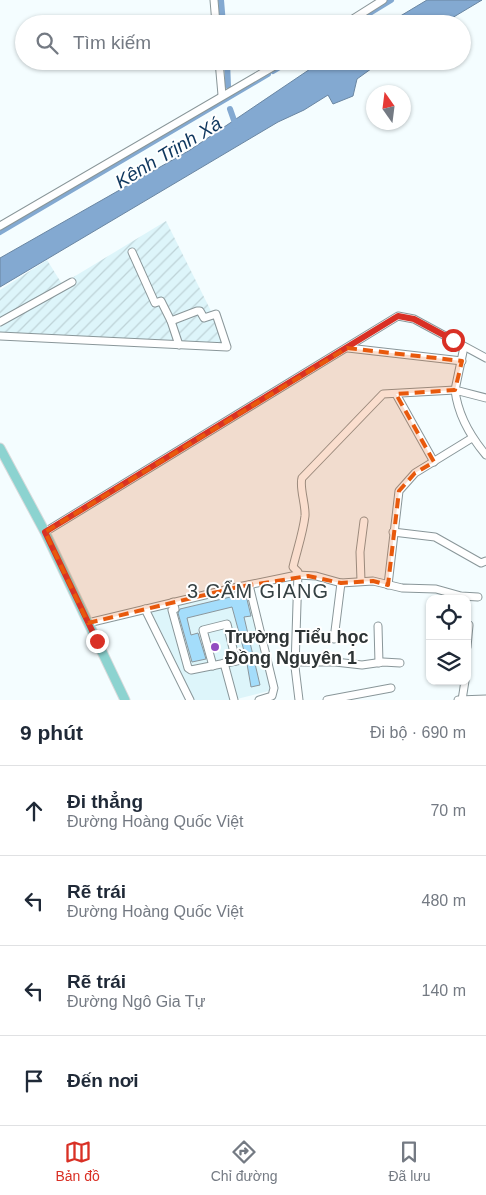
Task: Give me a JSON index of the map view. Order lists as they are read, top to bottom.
{
  "districts": ["3 CẨM GIANG"],
  "water": ["Kênh Trịnh Xá"],
  "places": ["Trường Tiểu học Đồng Nguyên 1"],
  "north": "top",
  "page": {
    "search": "Tìm kiếm",
    "heading": ["9 phút", "Đi bộ · 690 m"],
    "list": [
      ["Đi thẳng", "Đường Hoàng Quốc Việt", "70 m"],
      ["Rẽ trái", "Đường Hoàng Quốc Việt", "480 m"],
      ["Rẽ trái", "Đường Ngô Gia Tự", "140 m"],
      "Đến nơi"
    ],
    "nav": ["Bản đồ", "Chỉ đường", "Đã lưu"]
  }
}
